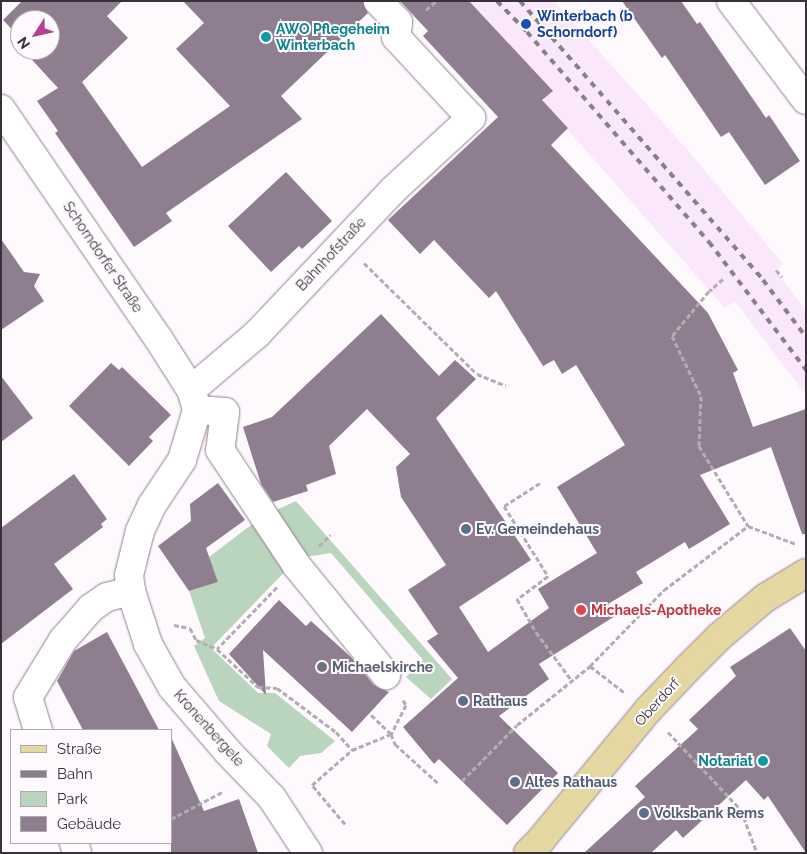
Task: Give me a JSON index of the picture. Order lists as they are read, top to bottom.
{
  "streets": {
    "main road": ["Oberdorf"],
    "street": ["Bahnhofstraße", "Schorndorfer Straße", "Kronenbergele"]
  },
  "crossings": [
    ["Bahnhofstraße", "Schorndorfer Straße"]
  ],
  "places": [
    "Winterbach (b Schorndorf)",
    "AWO Pflegeheim Winterbach",
    "Ev. Gemeindehaus",
    "Michaels-Apotheke",
    "Michaelskirche",
    "Rathaus",
    "Notariat",
    "Altes Rathaus",
    "Volksbank Rems"
  ],
  "legend": [
    "Straße",
    "Bahn",
    "Park",
    "Gebäude"
  ],
  "north": "bottom left"
}
